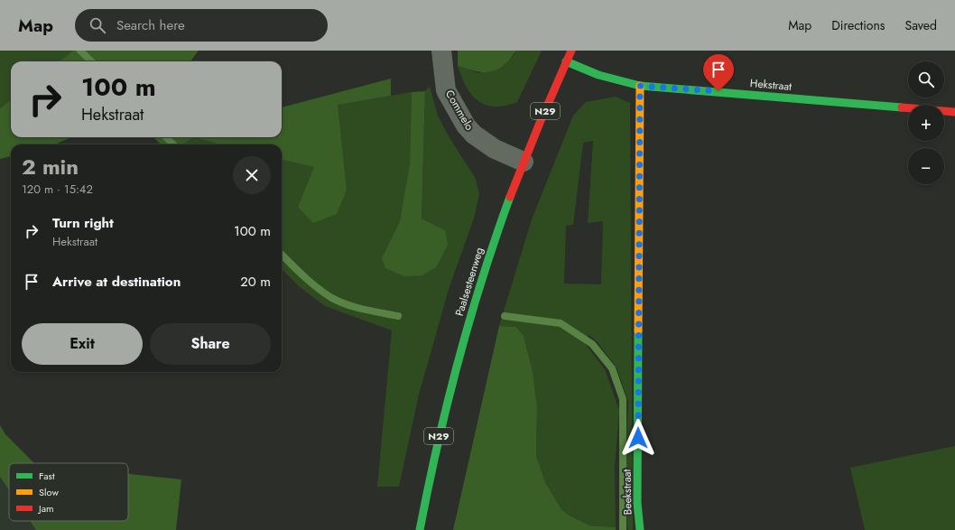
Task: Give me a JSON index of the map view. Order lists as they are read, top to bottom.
{
  "streets": {
    "street": [
      "Hekstraat",
      "Commelo",
      "N29",
      "Paalsesteenweg",
      "Beekstraat"
    ]
  },
  "crossings": [
    ["Hekstraat", "Paalsesteenweg"],
    ["Hekstraat", "Beekstraat"],
    ["Commelo", "Paalsesteenweg"]
  ],
  "legend": ["Fast", "Slow", "Jam"],
  "page": {
    "header": "Map",
    "search": "Search here",
    "nav": ["Map", "Directions", "Saved"],
    "map_buttons": ["+", "−"],
    "turn": ["100 m", "Hekstraat"],
    "heading": ["2 min", "120 m · 15:42"],
    "list": [
      {
        "name": "Turn right",
        "note": "Hekstraat",
        "value": "100 m"
      },
      {
        "name": "Arrive at destination",
        "value": "20 m"
      }
    ],
    "buttons": ["Exit", "Share"]
  }
}
